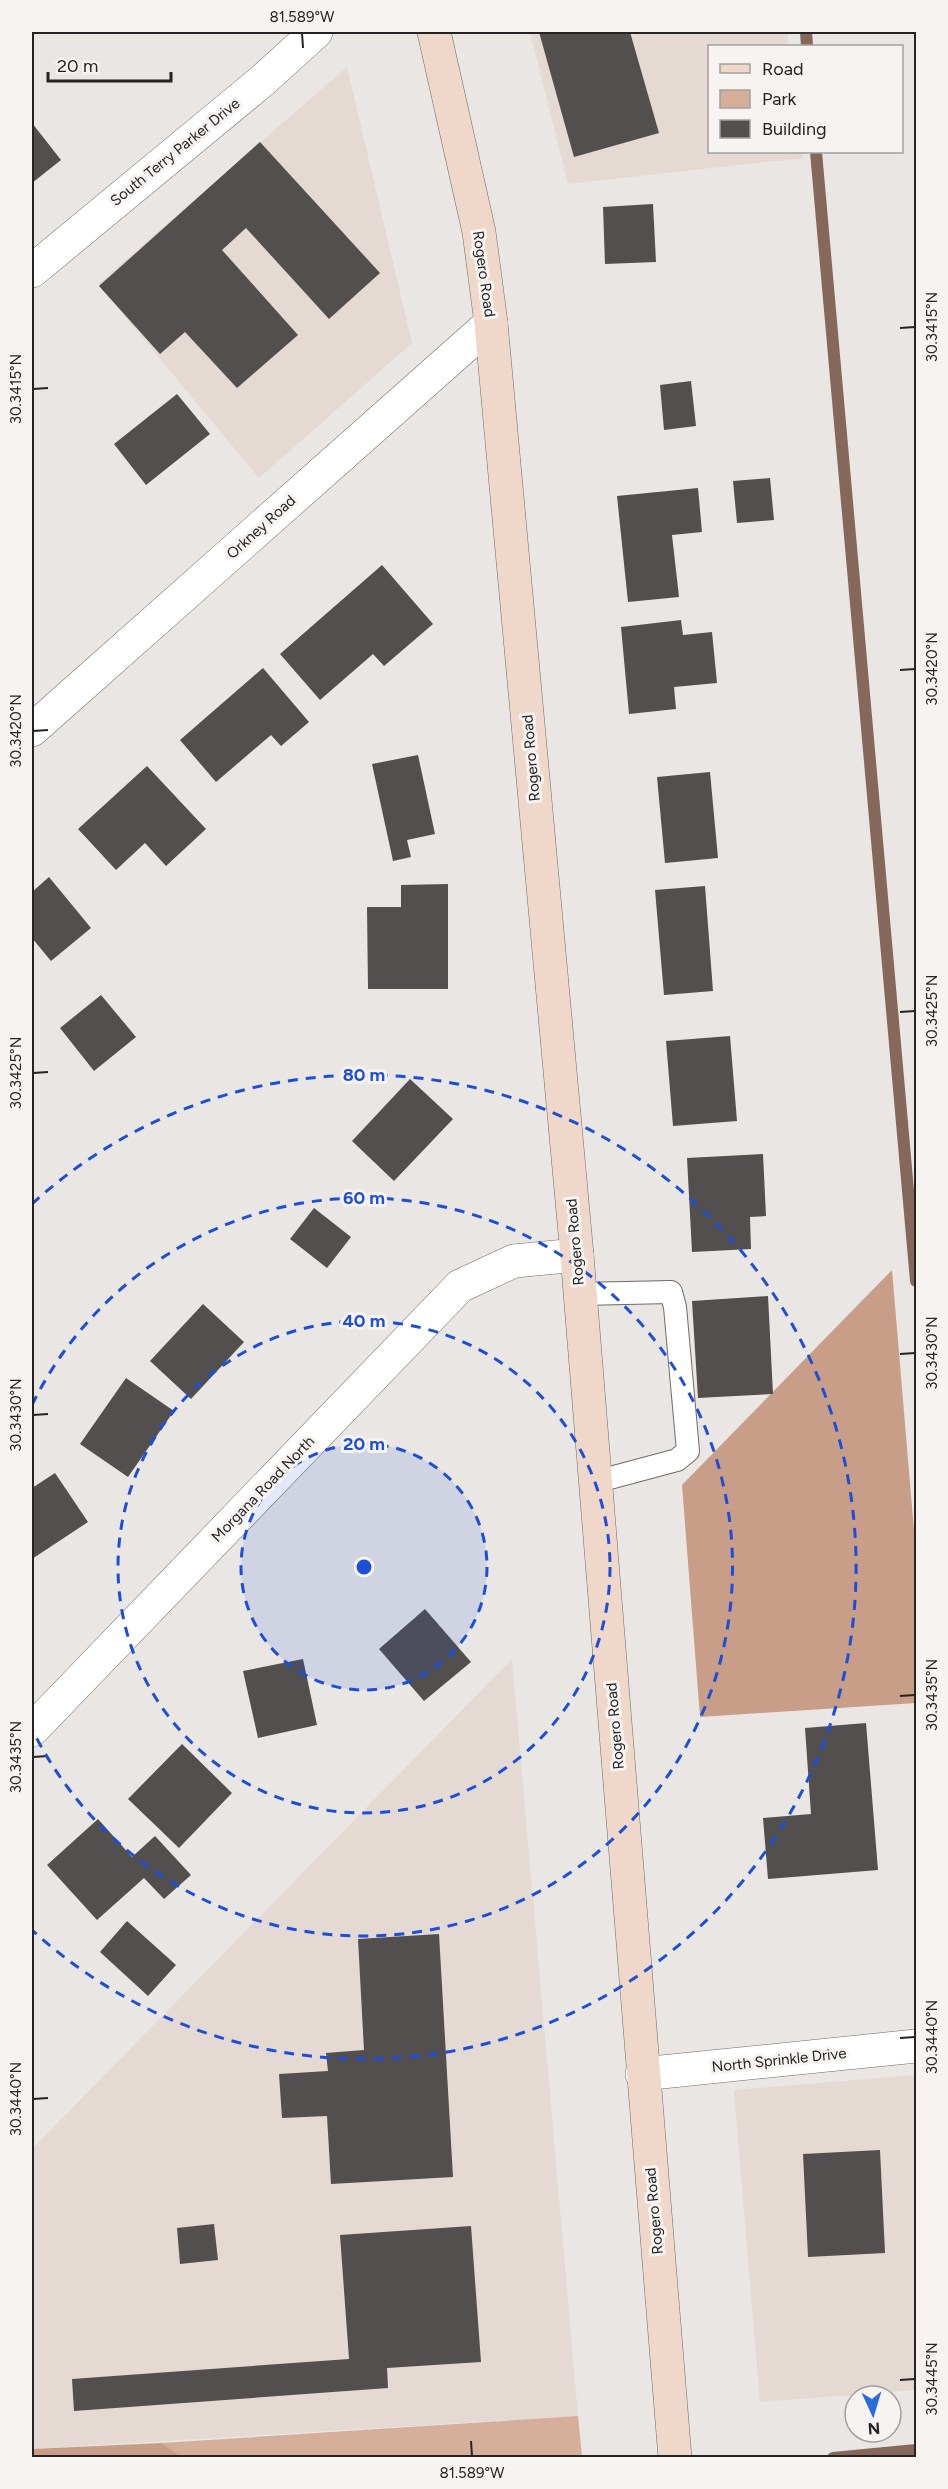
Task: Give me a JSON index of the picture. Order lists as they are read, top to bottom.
{
  "streets": {
    "main road": ["Rogero Road"],
    "street": [
      "South Terry Parker Drive",
      "Orkney Road",
      "Morgana Road North",
      "North Sprinkle Drive"
    ]
  },
  "crossings": [
    ["Rogero Road", "Orkney Road"],
    ["Rogero Road", "Morgana Road North"],
    ["Rogero Road", "North Sprinkle Drive"]
  ],
  "legend": ["Road", "Park", "Building"],
  "scale_bar": "20 m",
  "north": "bottom",
  "coordinates": [
    "81.589°W",
    "30.3415°N",
    "30.3420°N",
    "30.3425°N",
    "30.3430°N",
    "30.3435°N",
    "30.3440°N",
    "30.3445°N"
  ],
  "rings": [
    "80 m",
    "60 m",
    "40 m",
    "20 m"
  ]
}
